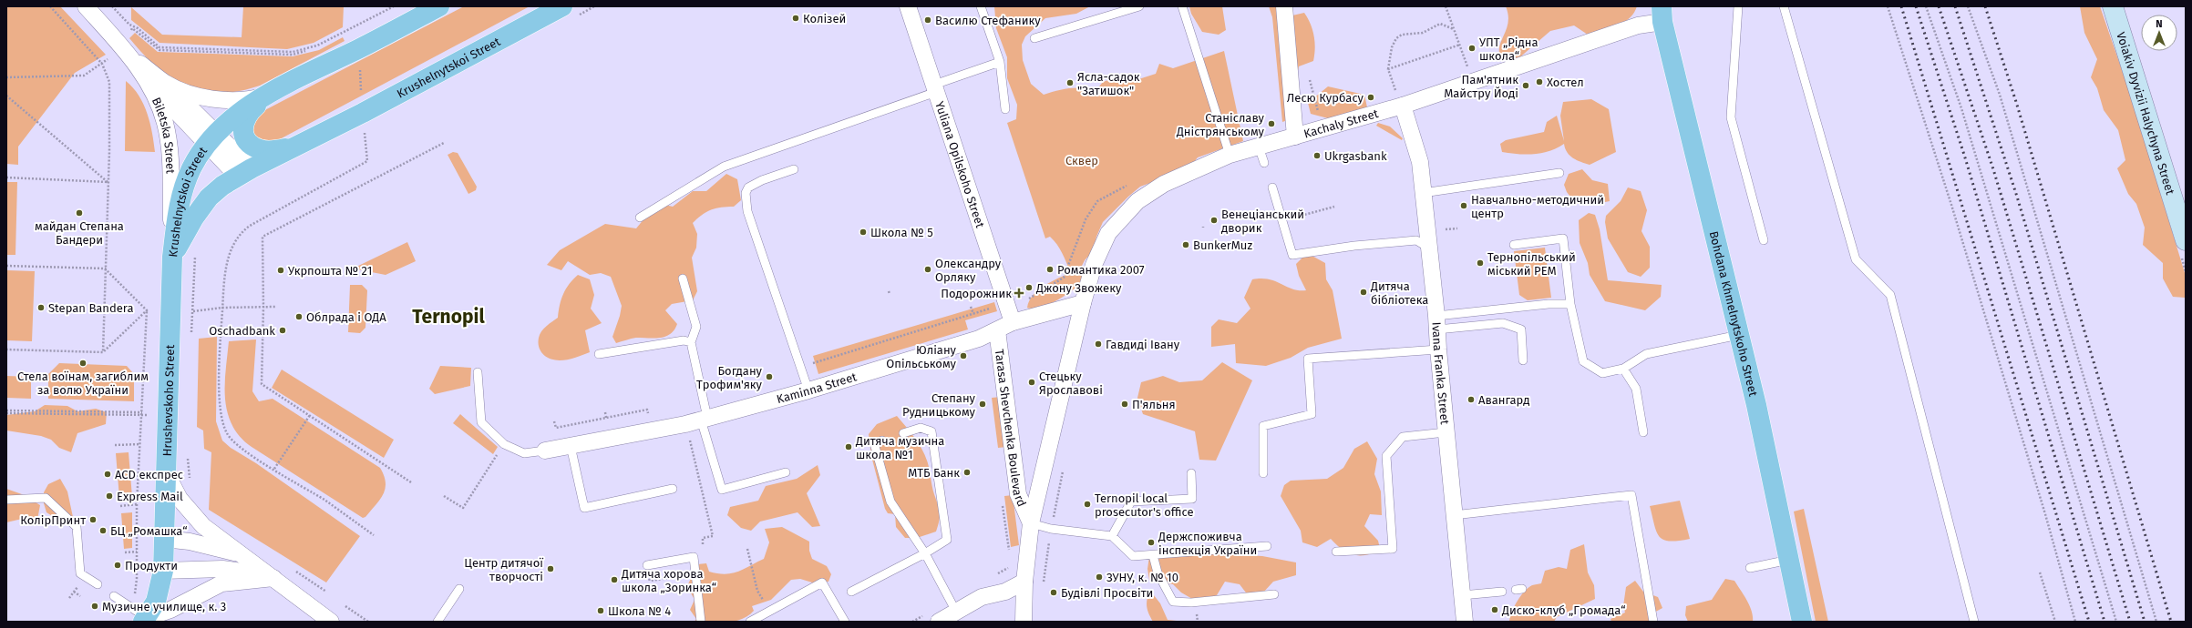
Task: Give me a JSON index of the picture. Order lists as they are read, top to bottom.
{
  "streets": {
    "main road": [
      "Krushelnytskoi Street",
      "Voiakiv Dyvizii Halychyna Street",
      "Bohdana Khmelnytskoho Street",
      "Hrushevskoho Street"
    ],
    "street": [
      "Kachaly Street",
      "Biletska Street",
      "Yuliana Opilskoho Street",
      "Ivana Franka Street",
      "Kaminna Street",
      "Tarasa Shevchenka Boulevard"
    ]
  },
  "crossings": [
    ["Krushelnytskoi Street", "Biletska Street"],
    ["Krushelnytskoi Street", "Hrushevskoho Street"],
    ["Kachaly Street", "Bohdana Khmelnytskoho Street"],
    ["Kachaly Street", "Ivana Franka Street"],
    ["Kachaly Street", "Kaminna Street"],
    ["Kachaly Street", "Tarasa Shevchenka Boulevard"],
    ["Biletska Street", "Hrushevskoho Street"],
    ["Yuliana Opilskoho Street", "Kaminna Street"],
    ["Kaminna Street", "Tarasa Shevchenka Boulevard"]
  ],
  "districts": ["Ternopil"],
  "parks": ["Сквер"],
  "places": {
    "other": [
      "Колізей",
      "Василю Стефанику",
      "УПТ „Рідна школа“",
      "Хостел",
      "Ясла-садок \"Затишок\"",
      "Пам'ятник Майстру Йоді",
      "Лесю Курбасу",
      "Станіславу Дністрянському",
      "Ukrgasbank",
      "Навчально-методичний центр",
      "майдан Степана Бандери",
      "Венеціанський дворик",
      "Школа № 5",
      "BunkerMuz",
      "Тернопільський міський РЕМ",
      "Олександру Орляку",
      "Романтика 2007",
      "Укрпошта № 21",
      "Джону Звожеку",
      "Дитяча бібліотека",
      "Stepan Bandera",
      "Облрада і ОДА",
      "Oschadbank",
      "Гавдиді Івану",
      "Юліану Опільському",
      "Стела воїнам, загиблим за волю України",
      "Богдану Трофим'яку",
      "Стецьку Ярославові",
      "Авангард",
      "Степану Рудницькому",
      "П'яльня",
      "Дитяча музична школа №1",
      "МТБ Банк",
      "ACD експрес",
      "Express Mail",
      "Ternopil local prosecutor's office",
      "КолірПринт",
      "БЦ „Ромашка“",
      "Держспоживча інспекція України",
      "Продукти",
      "Центр дитячої творчості",
      "ЗУНУ, к. № 10",
      "Дитяча хорова школа „Зоринка“",
      "Будівлі Просвіти",
      "Музичне училище, к. 3",
      "Диско-клуб „Громада“",
      "Школа № 4"
    ],
    "health": ["Подорожник"]
  },
  "north": "top"
}
